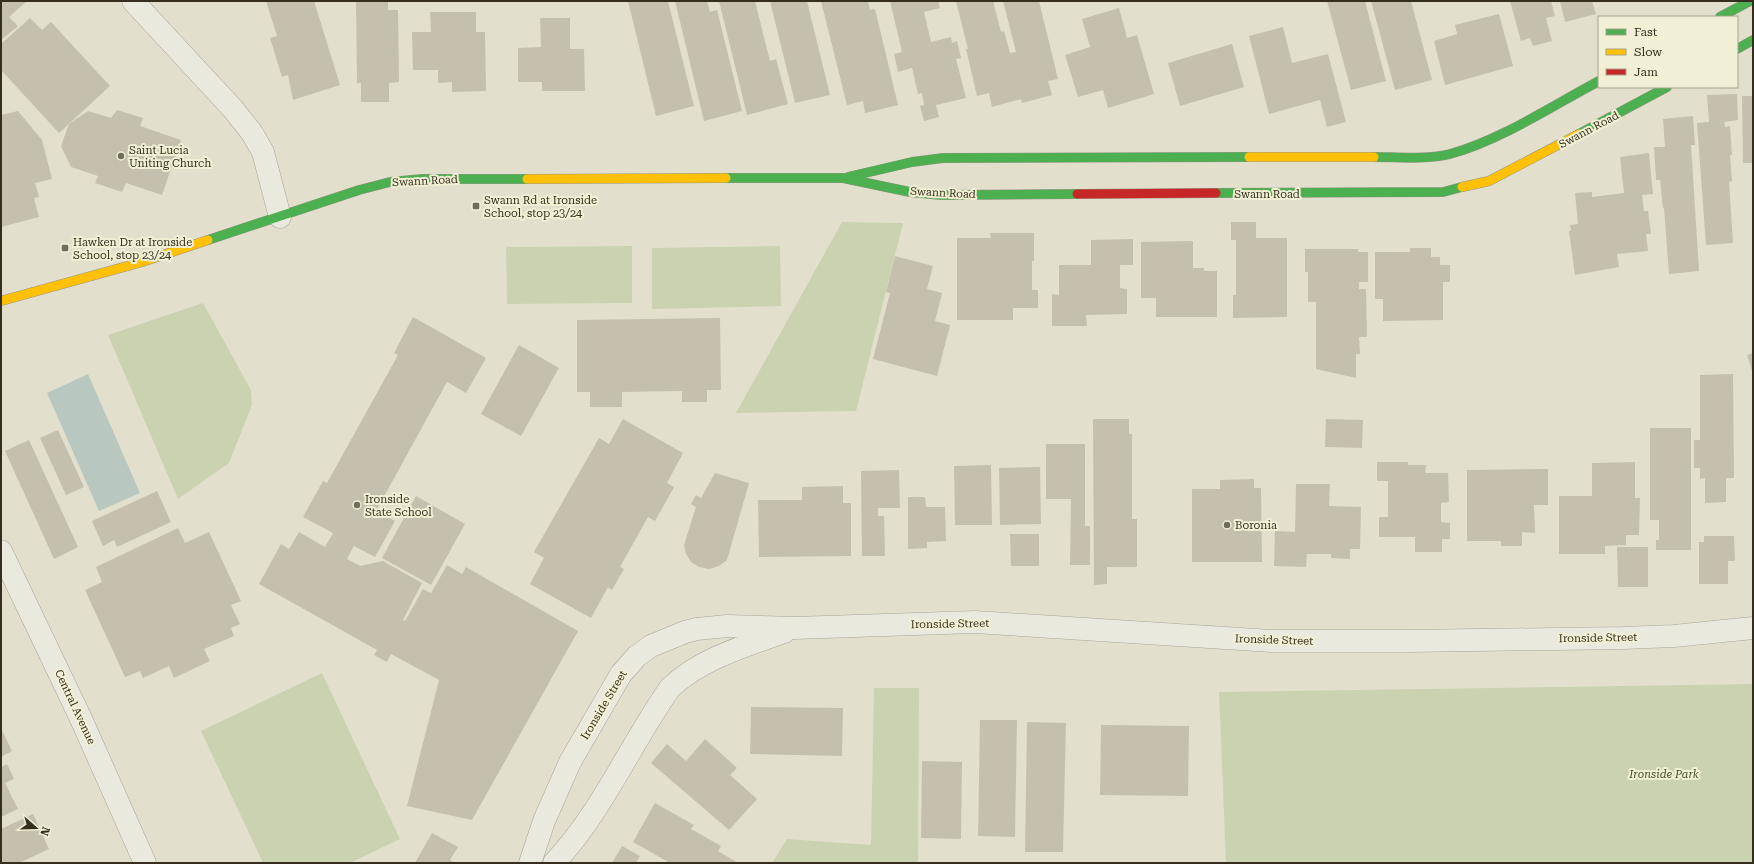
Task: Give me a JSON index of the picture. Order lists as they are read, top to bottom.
{
  "streets": {
    "main road": ["Swann Road"],
    "street": ["Ironside Street", "Central Avenue"]
  },
  "parks": ["Ironside Park"],
  "places": {
    "other": ["Saint Lucia Uniting Church", "Ironside State School", "Boronia"],
    "transit": ["Swann Rd at Ironside School, stop 23/24", "Hawken Dr at Ironside School, stop 23/24"]
  },
  "legend": ["Fast", "Slow", "Jam"],
  "north": "right"
}
